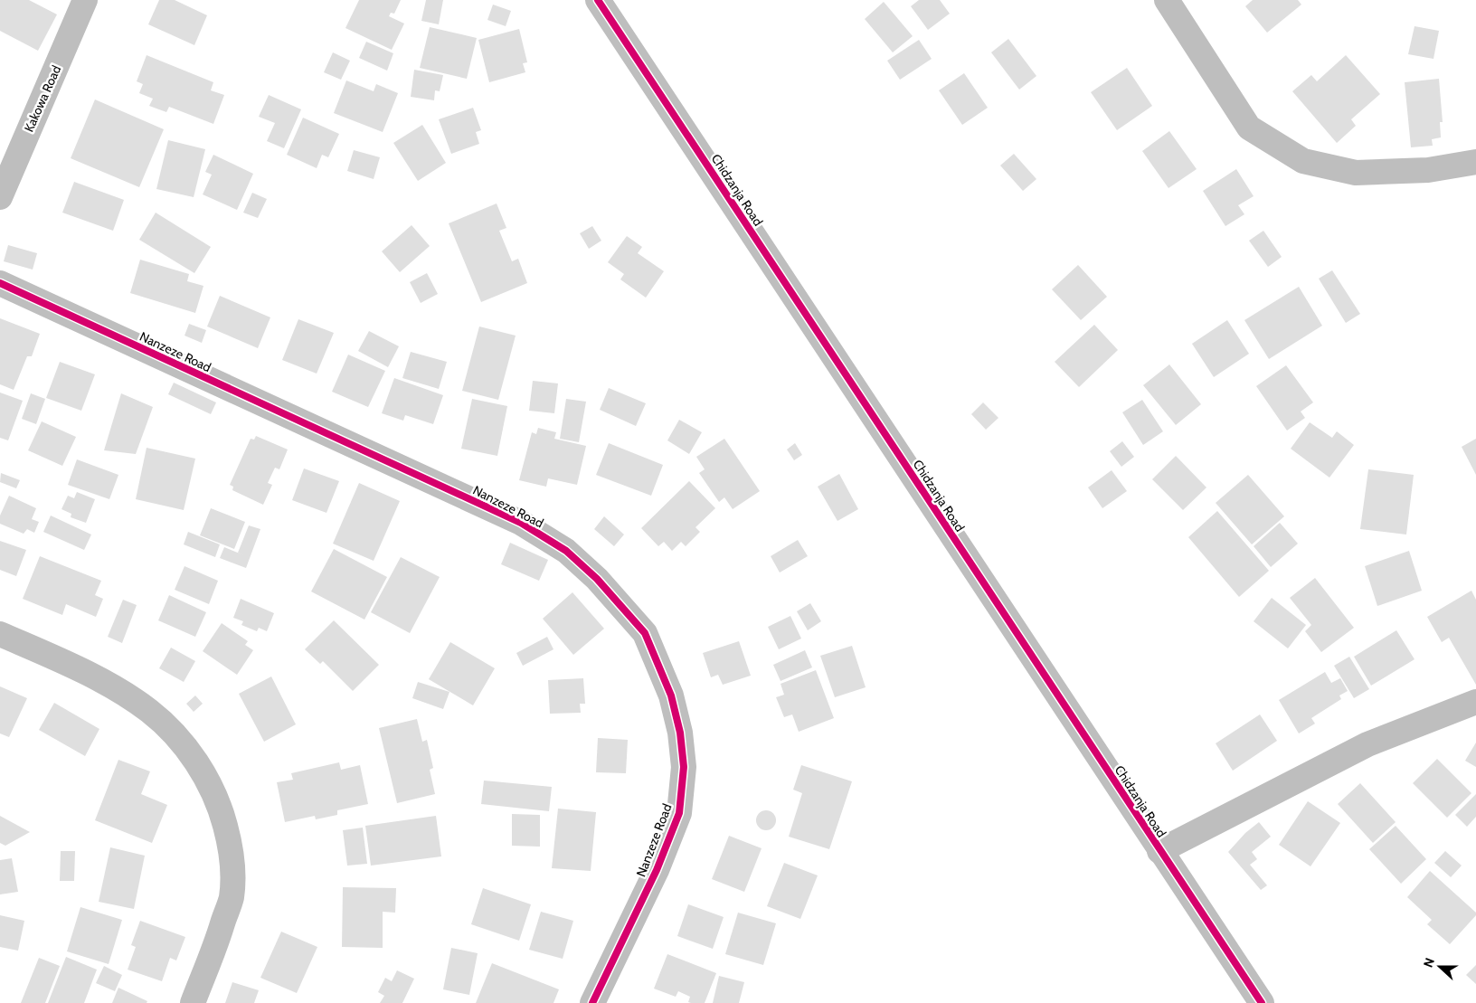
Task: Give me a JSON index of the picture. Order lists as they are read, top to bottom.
{
  "streets": {
    "street": ["Kakowa Road", "Chidzanja Road", "Nanzeze Road"]
  },
  "north": "left"
}
